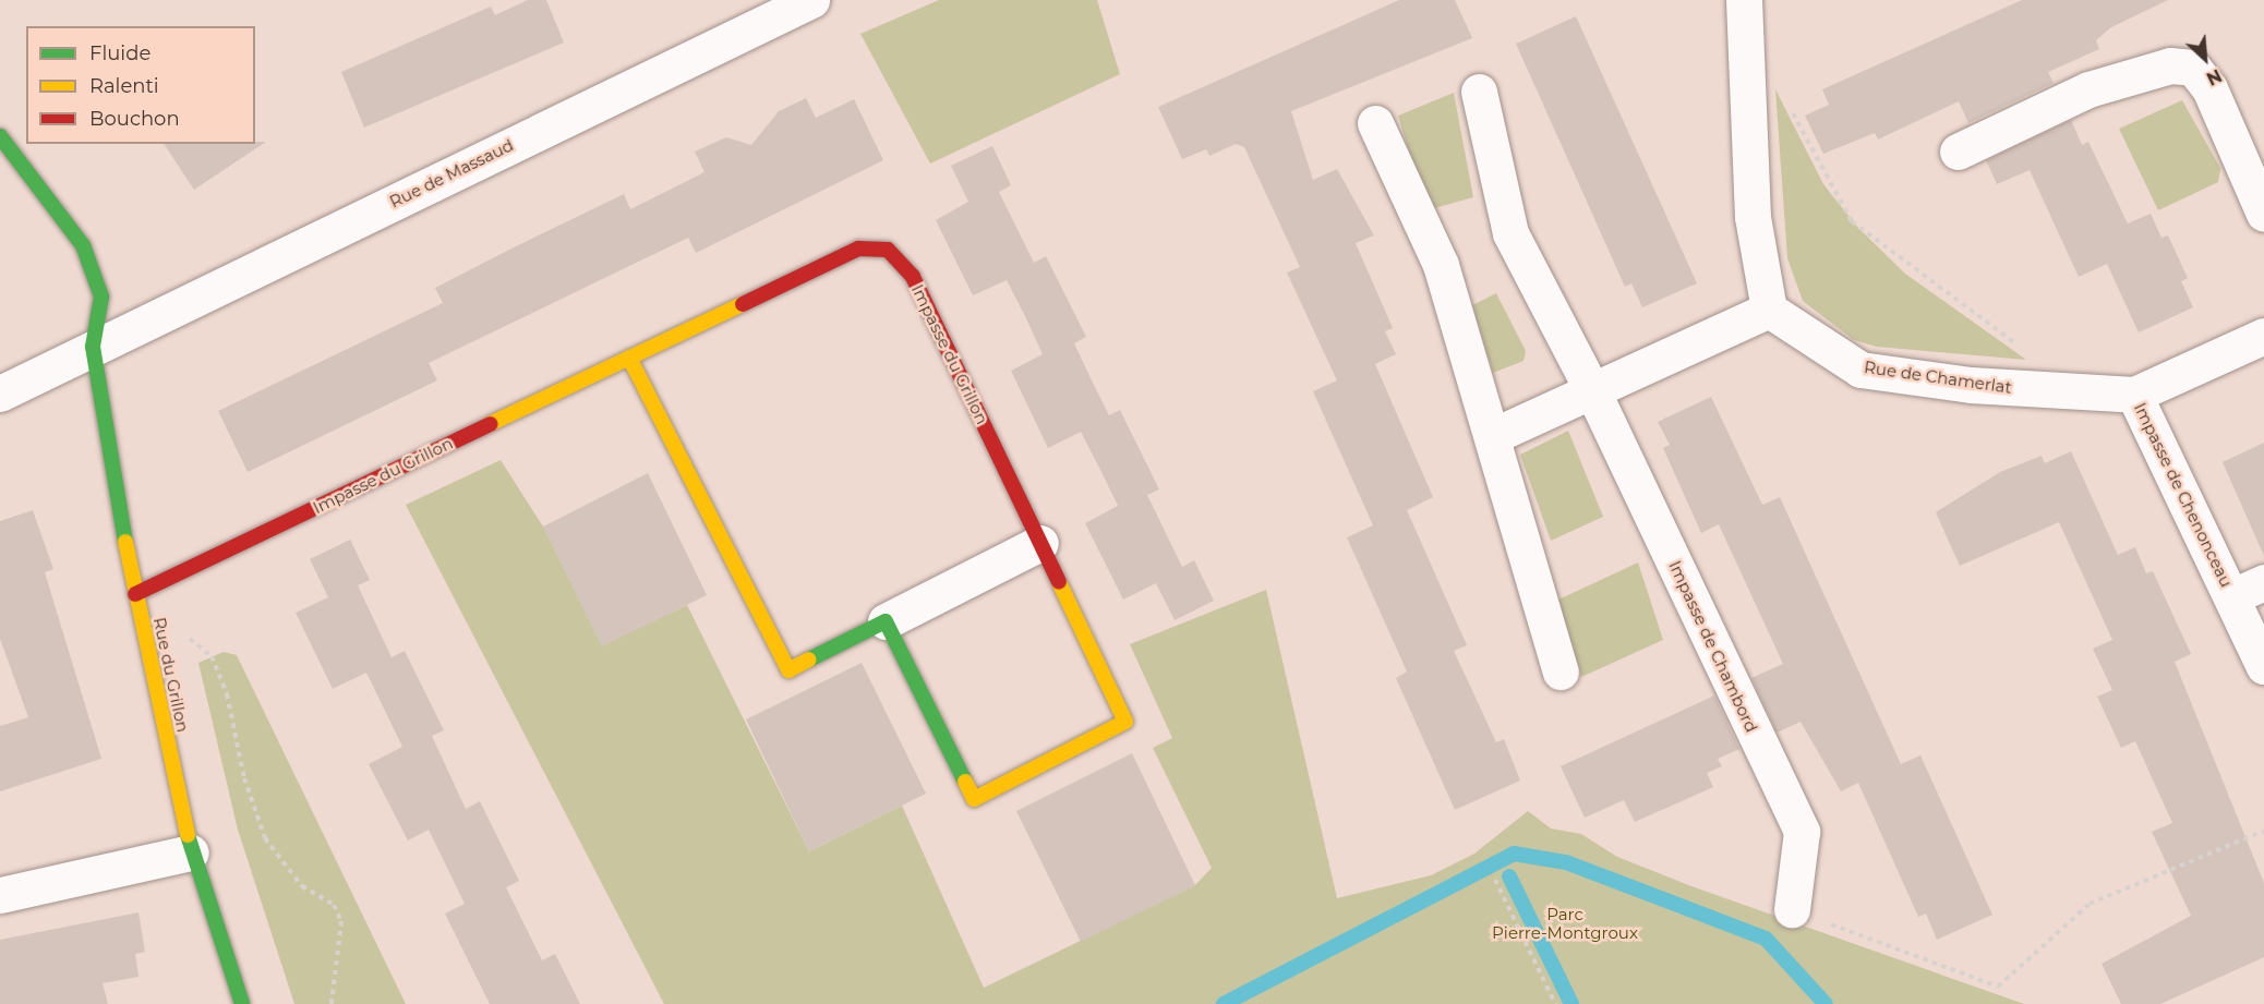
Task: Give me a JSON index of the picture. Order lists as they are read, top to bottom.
{
  "streets": {
    "street": [
      "Rue de Massaud",
      "Impasse du Grillon",
      "Rue de Chamerlat",
      "Impasse de Chenonceau",
      "Impasse de Chambord",
      "Rue du Grillon"
    ]
  },
  "crossings": [
    ["Rue de Massaud", "Rue du Grillon"],
    ["Impasse du Grillon", "Rue du Grillon"],
    ["Rue de Chamerlat", "Impasse de Chenonceau"]
  ],
  "parks": ["Parc Pierre-Montgroux"],
  "legend": ["Fluide", "Ralenti", "Bouchon"],
  "north": "bottom right"
}
